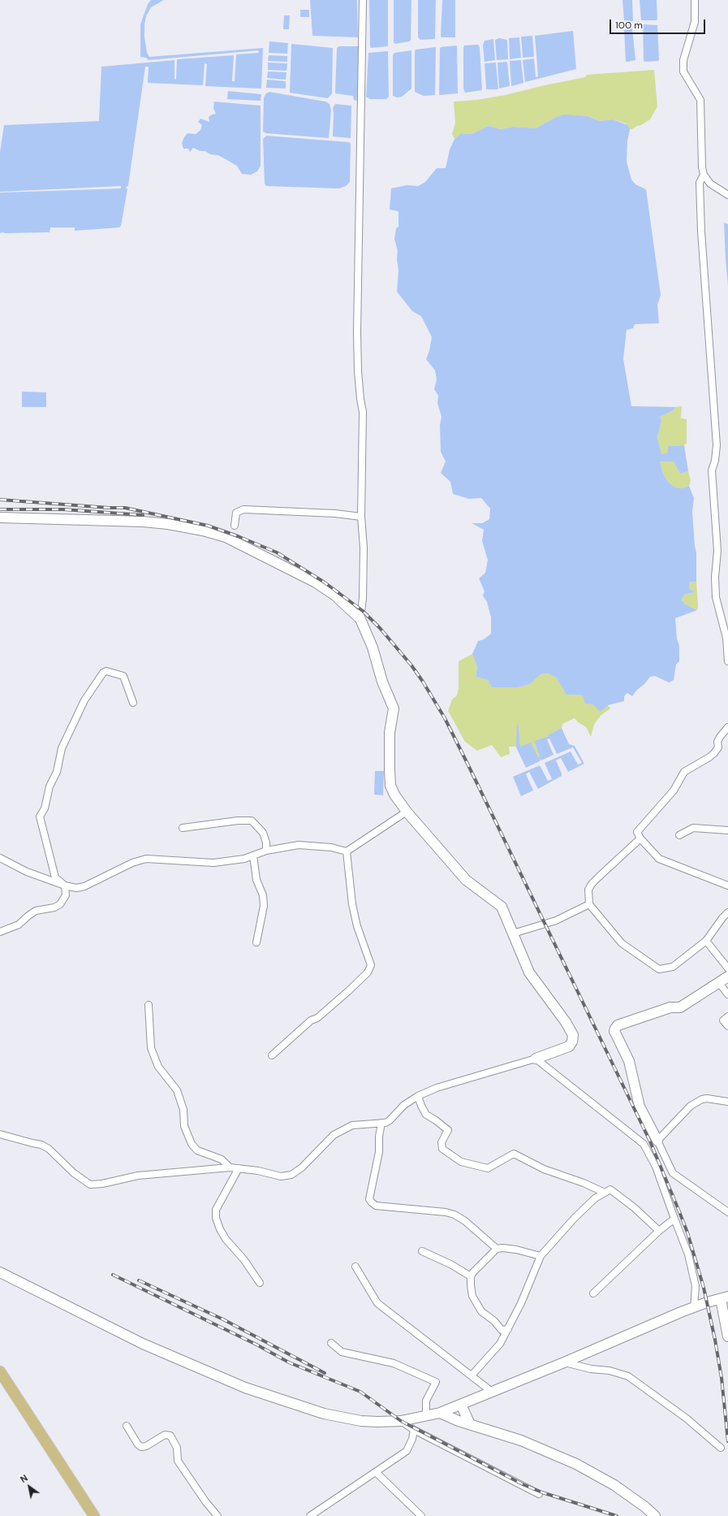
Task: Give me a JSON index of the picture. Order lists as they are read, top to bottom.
{
  "scale_bar": "100 m",
  "north": "top left"
}
